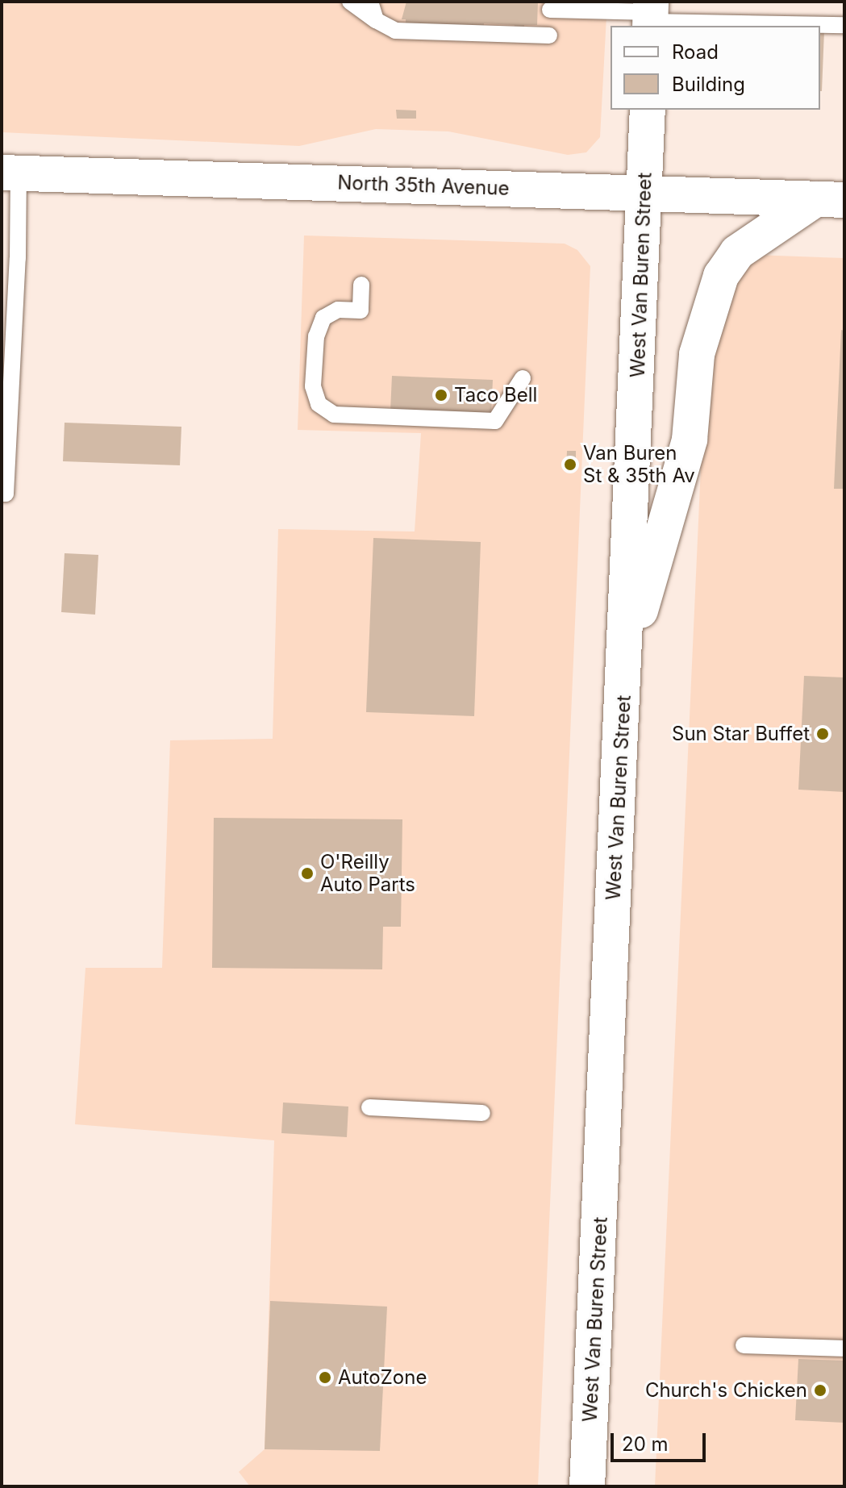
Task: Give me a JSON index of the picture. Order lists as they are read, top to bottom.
{
  "streets": {
    "main road": ["North 35th Avenue", "West Van Buren Street"]
  },
  "crossings": [
    ["North 35th Avenue", "West Van Buren Street"]
  ],
  "places": [
    "Taco Bell",
    "Van Buren St & 35th Av",
    "Sun Star Buffet",
    "O'Reilly Auto Parts",
    "AutoZone",
    "Church's Chicken"
  ],
  "legend": ["Road", "Building"],
  "scale_bar": "20 m"
}
